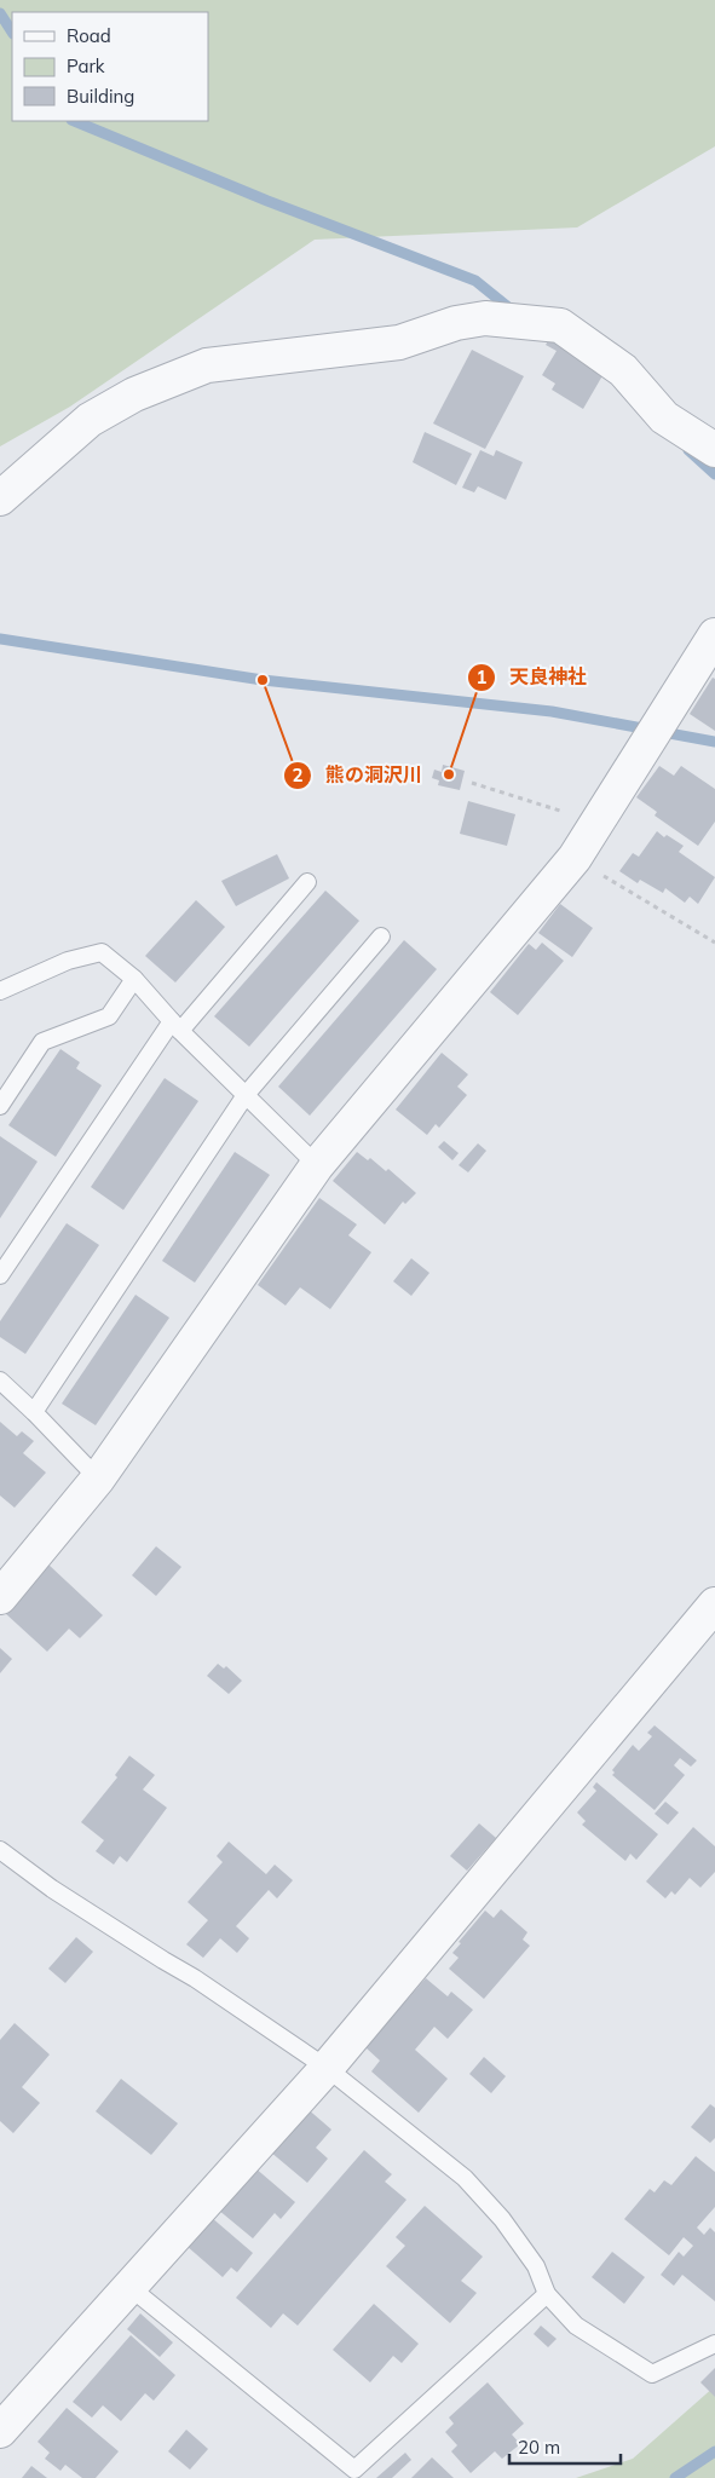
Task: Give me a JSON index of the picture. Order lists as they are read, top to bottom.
{
  "places": ["熊の洞沢川", "天良神社"],
  "legend": ["Road", "Park", "Building"],
  "scale_bar": "20 m"
}
